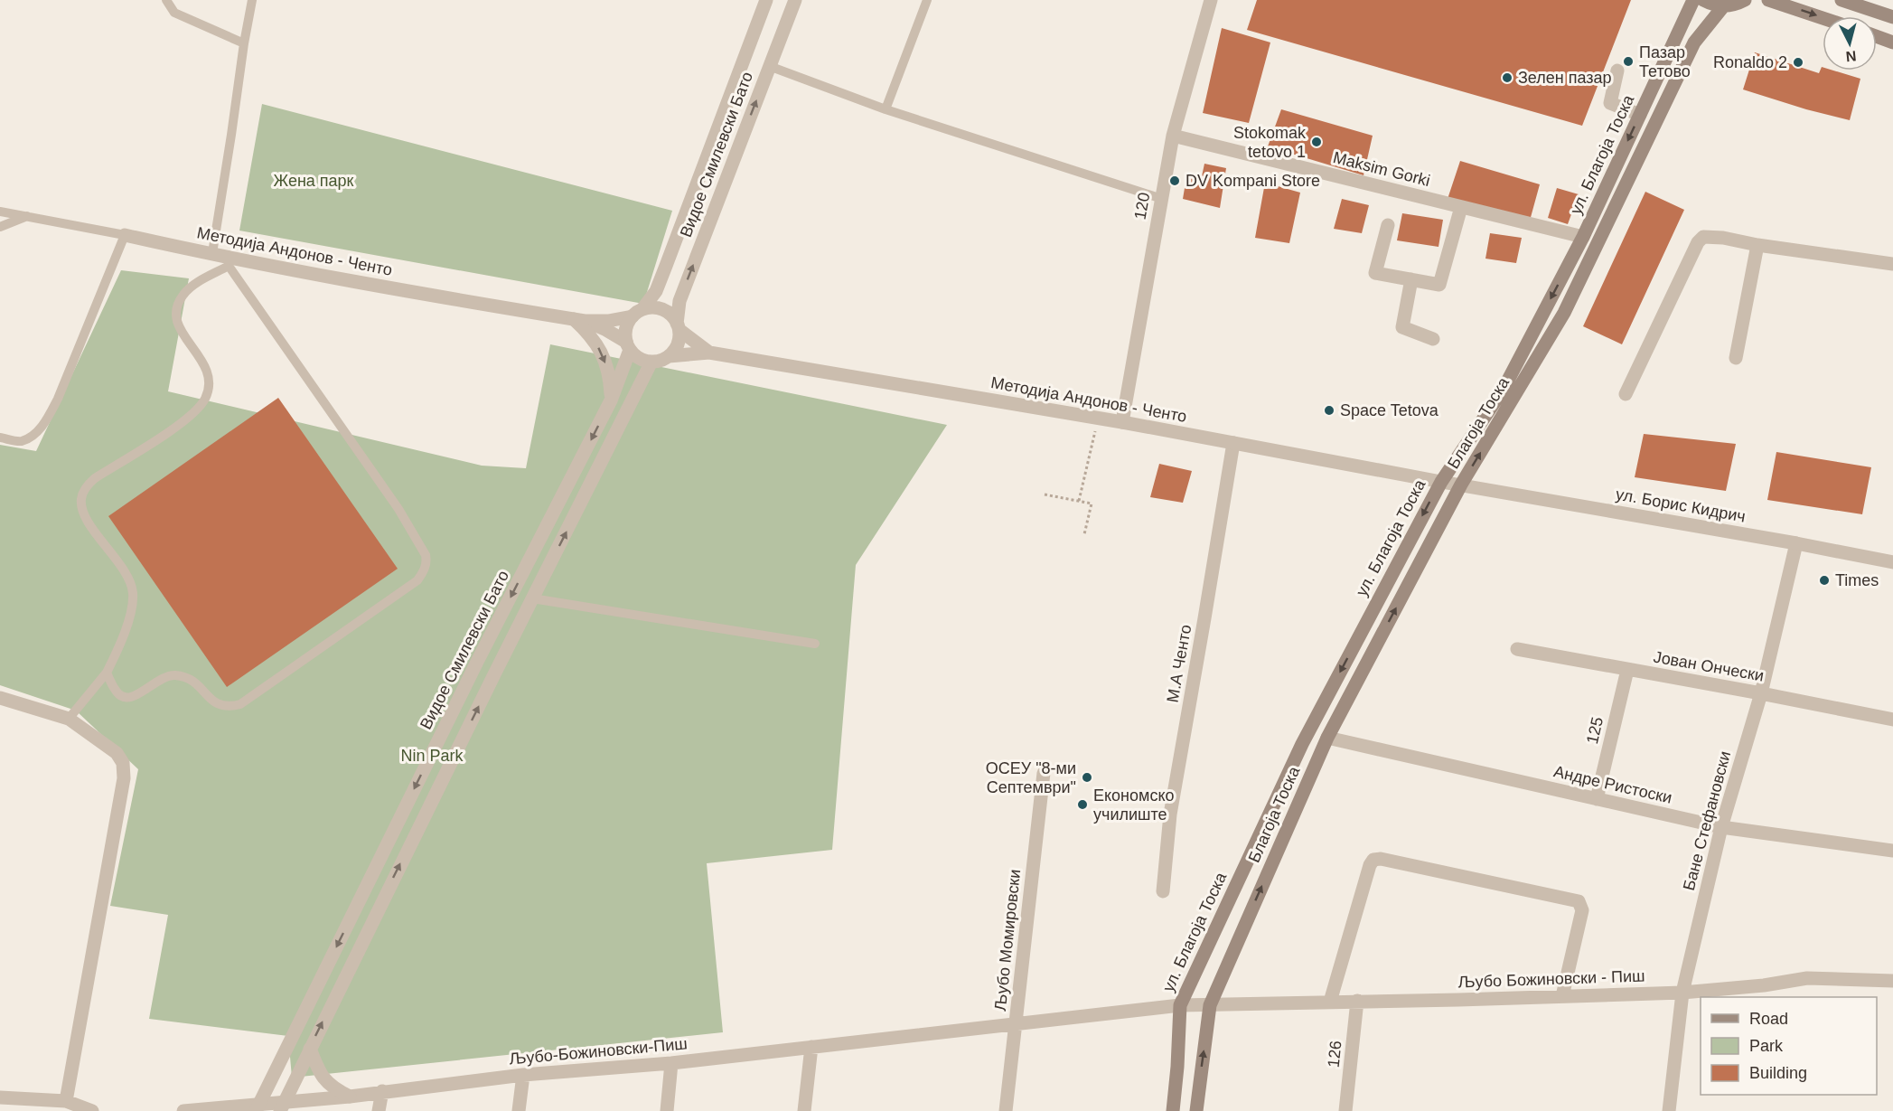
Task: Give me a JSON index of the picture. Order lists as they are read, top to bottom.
{
  "streets": {
    "main road": ["ул. Благоја Тоска", "Благоја Тоска"],
    "street": [
      "Видое Смилевски Бато",
      "Maksim Gorki",
      "120",
      "Методија Андонов - Ченто",
      "ул. Борис Кидрич",
      "М.А Ченто",
      "Јован Ончески",
      "125",
      "Андре Ристоски",
      "Бане Стефановски",
      "Љубо Момировски",
      "Љубо Божиновски - Пиш",
      "Љубо-Божиновски-Пиш",
      "126"
    ]
  },
  "crossings": [
    ["Видое Смилевски Бато", "Методија Андонов - Ченто"],
    ["Видое Смилевски Бато", "Љубо-Божиновски-Пиш"],
    ["ул. Благоја Тоска", "Maksim Gorki"],
    ["ул. Благоја Тоска", "Методија Андонов - Ченто"],
    ["ул. Благоја Тоска", "Љубо Божиновски - Пиш"],
    ["ул. Благоја Тоска", "Љубо-Божиновски-Пиш"],
    ["Maksim Gorki", "120"],
    ["120", "Методија Андонов - Ченто"],
    ["Методија Андонов - Ченто", "Благоја Тоска"],
    ["Методија Андонов - Ченто", "ул. Борис Кидрич"],
    ["Методија Андонов - Ченто", "М.А Ченто"],
    ["Благоја Тоска", "ул. Борис Кидрич"],
    ["Благоја Тоска", "Андре Ристоски"],
    ["Благоја Тоска", "Љубо Божиновски - Пиш"],
    ["ул. Борис Кидрич", "Бане Стефановски"],
    ["Јован Ончески", "125"],
    ["Јован Ончески", "Бане Стефановски"],
    ["125", "Андре Ристоски"],
    ["Андре Ристоски", "Бане Стефановски"],
    ["Бане Стефановски", "Љубо Божиновски - Пиш"],
    ["Љубо Момировски", "Љубо-Божиновски-Пиш"],
    ["Љубо Божиновски - Пиш", "Љубо-Божиновски-Пиш"],
    ["Љубо Божиновски - Пиш", "126"]
  ],
  "one_way": ["ул. Благоја Тоска", "Благоја Тоска"],
  "parks": ["Жена парк", "Nin Park"],
  "places": [
    "Пазар Тетово",
    "Ronaldo 2",
    "Зелен пазар",
    "Stokomak tetovo 1",
    "DV Kompani Store",
    "Space Tetova",
    "Times",
    "ОСЕУ \"8-ми Септември\"",
    "Економско училиште"
  ],
  "legend": ["Road", "Park", "Building"],
  "north": "bottom"
}
